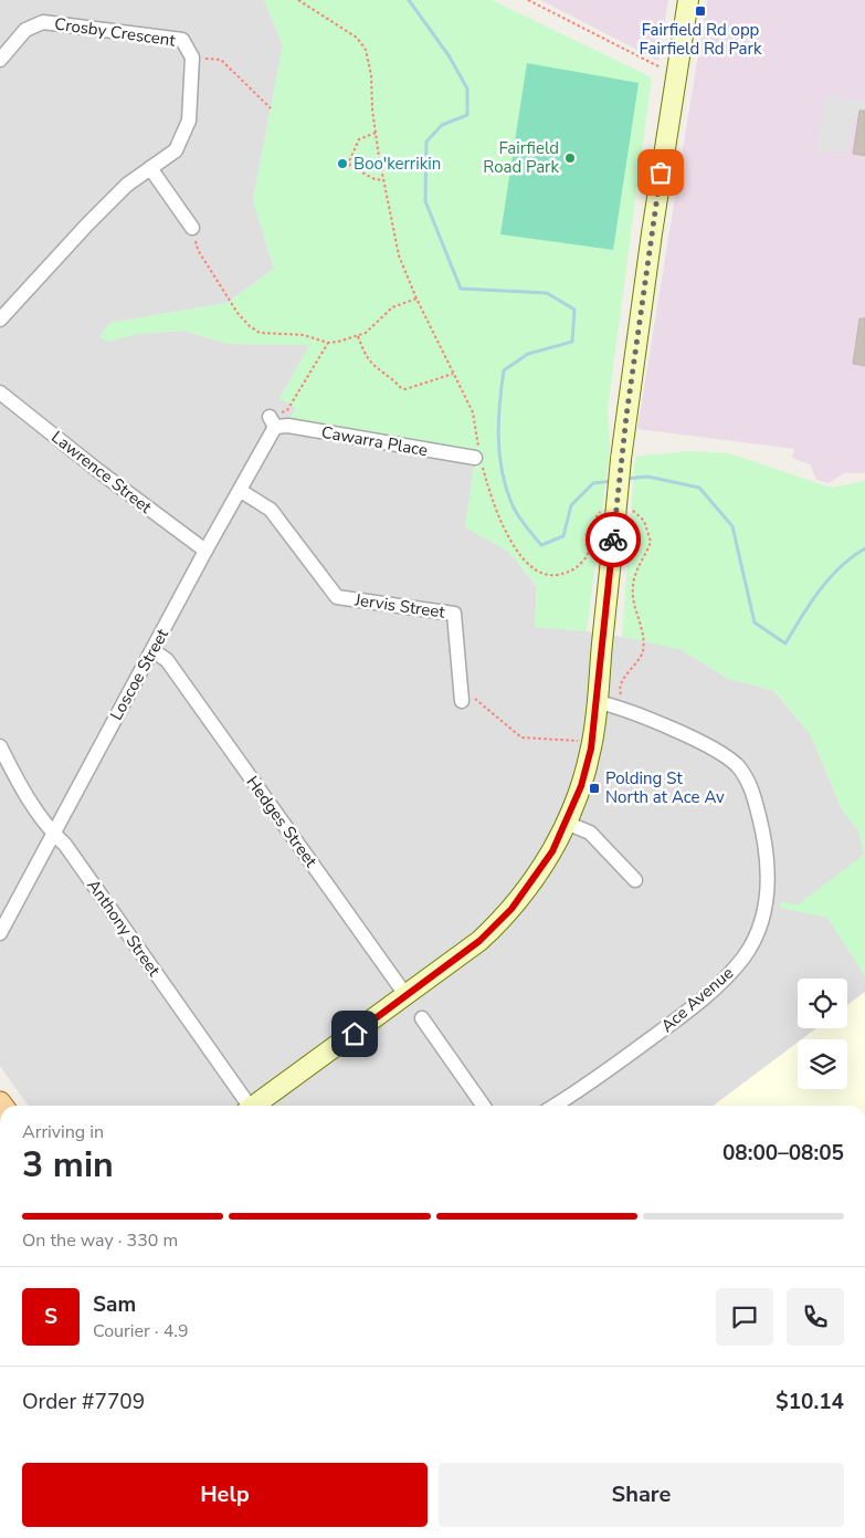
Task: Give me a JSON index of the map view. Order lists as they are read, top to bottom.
{
  "streets": {
    "street": [
      "Crosby Crescent",
      "Cawarra Place",
      "Lawrence Street",
      "Jervis Street",
      "Loscoe Street",
      "Hedges Street",
      "Anthony Street",
      "Ace Avenue"
    ]
  },
  "crossings": [
    ["Cawarra Place", "Loscoe Street"],
    ["Lawrence Street", "Loscoe Street"],
    ["Jervis Street", "Loscoe Street"],
    ["Loscoe Street", "Hedges Street"],
    ["Loscoe Street", "Anthony Street"]
  ],
  "places": {
    "transit": ["Fairfield Rd opp Fairfield Rd Park", "Polding St North at Ace Av"],
    "other": ["Fairfield Road Park", "Boo'kerrikin"]
  },
  "page": {
    "heading": ["3 min", "Arriving in", "08:00–08:05"],
    "panel": [
      "Sam",
      "Courier · 4.9",
      "Order #7709",
      "$10.14"
    ],
    "bar": "On the way · 330 m",
    "round": "S",
    "buttons": ["Help", "Share"]
  }
}
